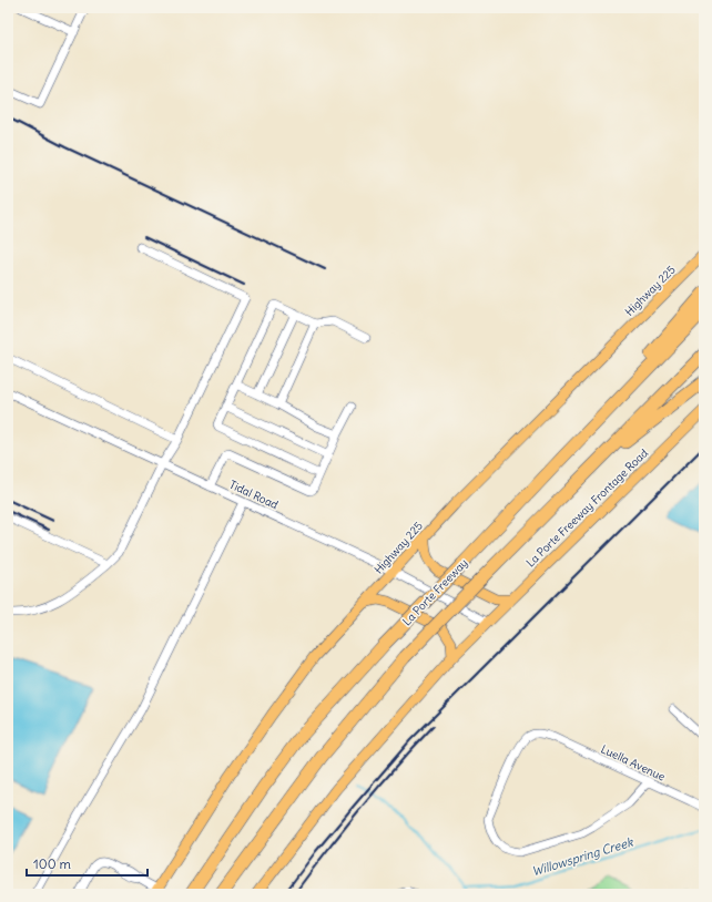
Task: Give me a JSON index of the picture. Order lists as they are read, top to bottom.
{
  "streets": {
    "highway": ["La Porte Freeway"],
    "main road": ["Highway 225", "La Porte Freeway Frontage Road"],
    "street": ["Tidal Road", "Luella Avenue"]
  },
  "crossings": [
    ["Highway 225", "Tidal Road"],
    ["Tidal Road", "La Porte Freeway Frontage Road"]
  ],
  "water": ["Willowspring Creek"],
  "scale_bar": "100 m"
}
